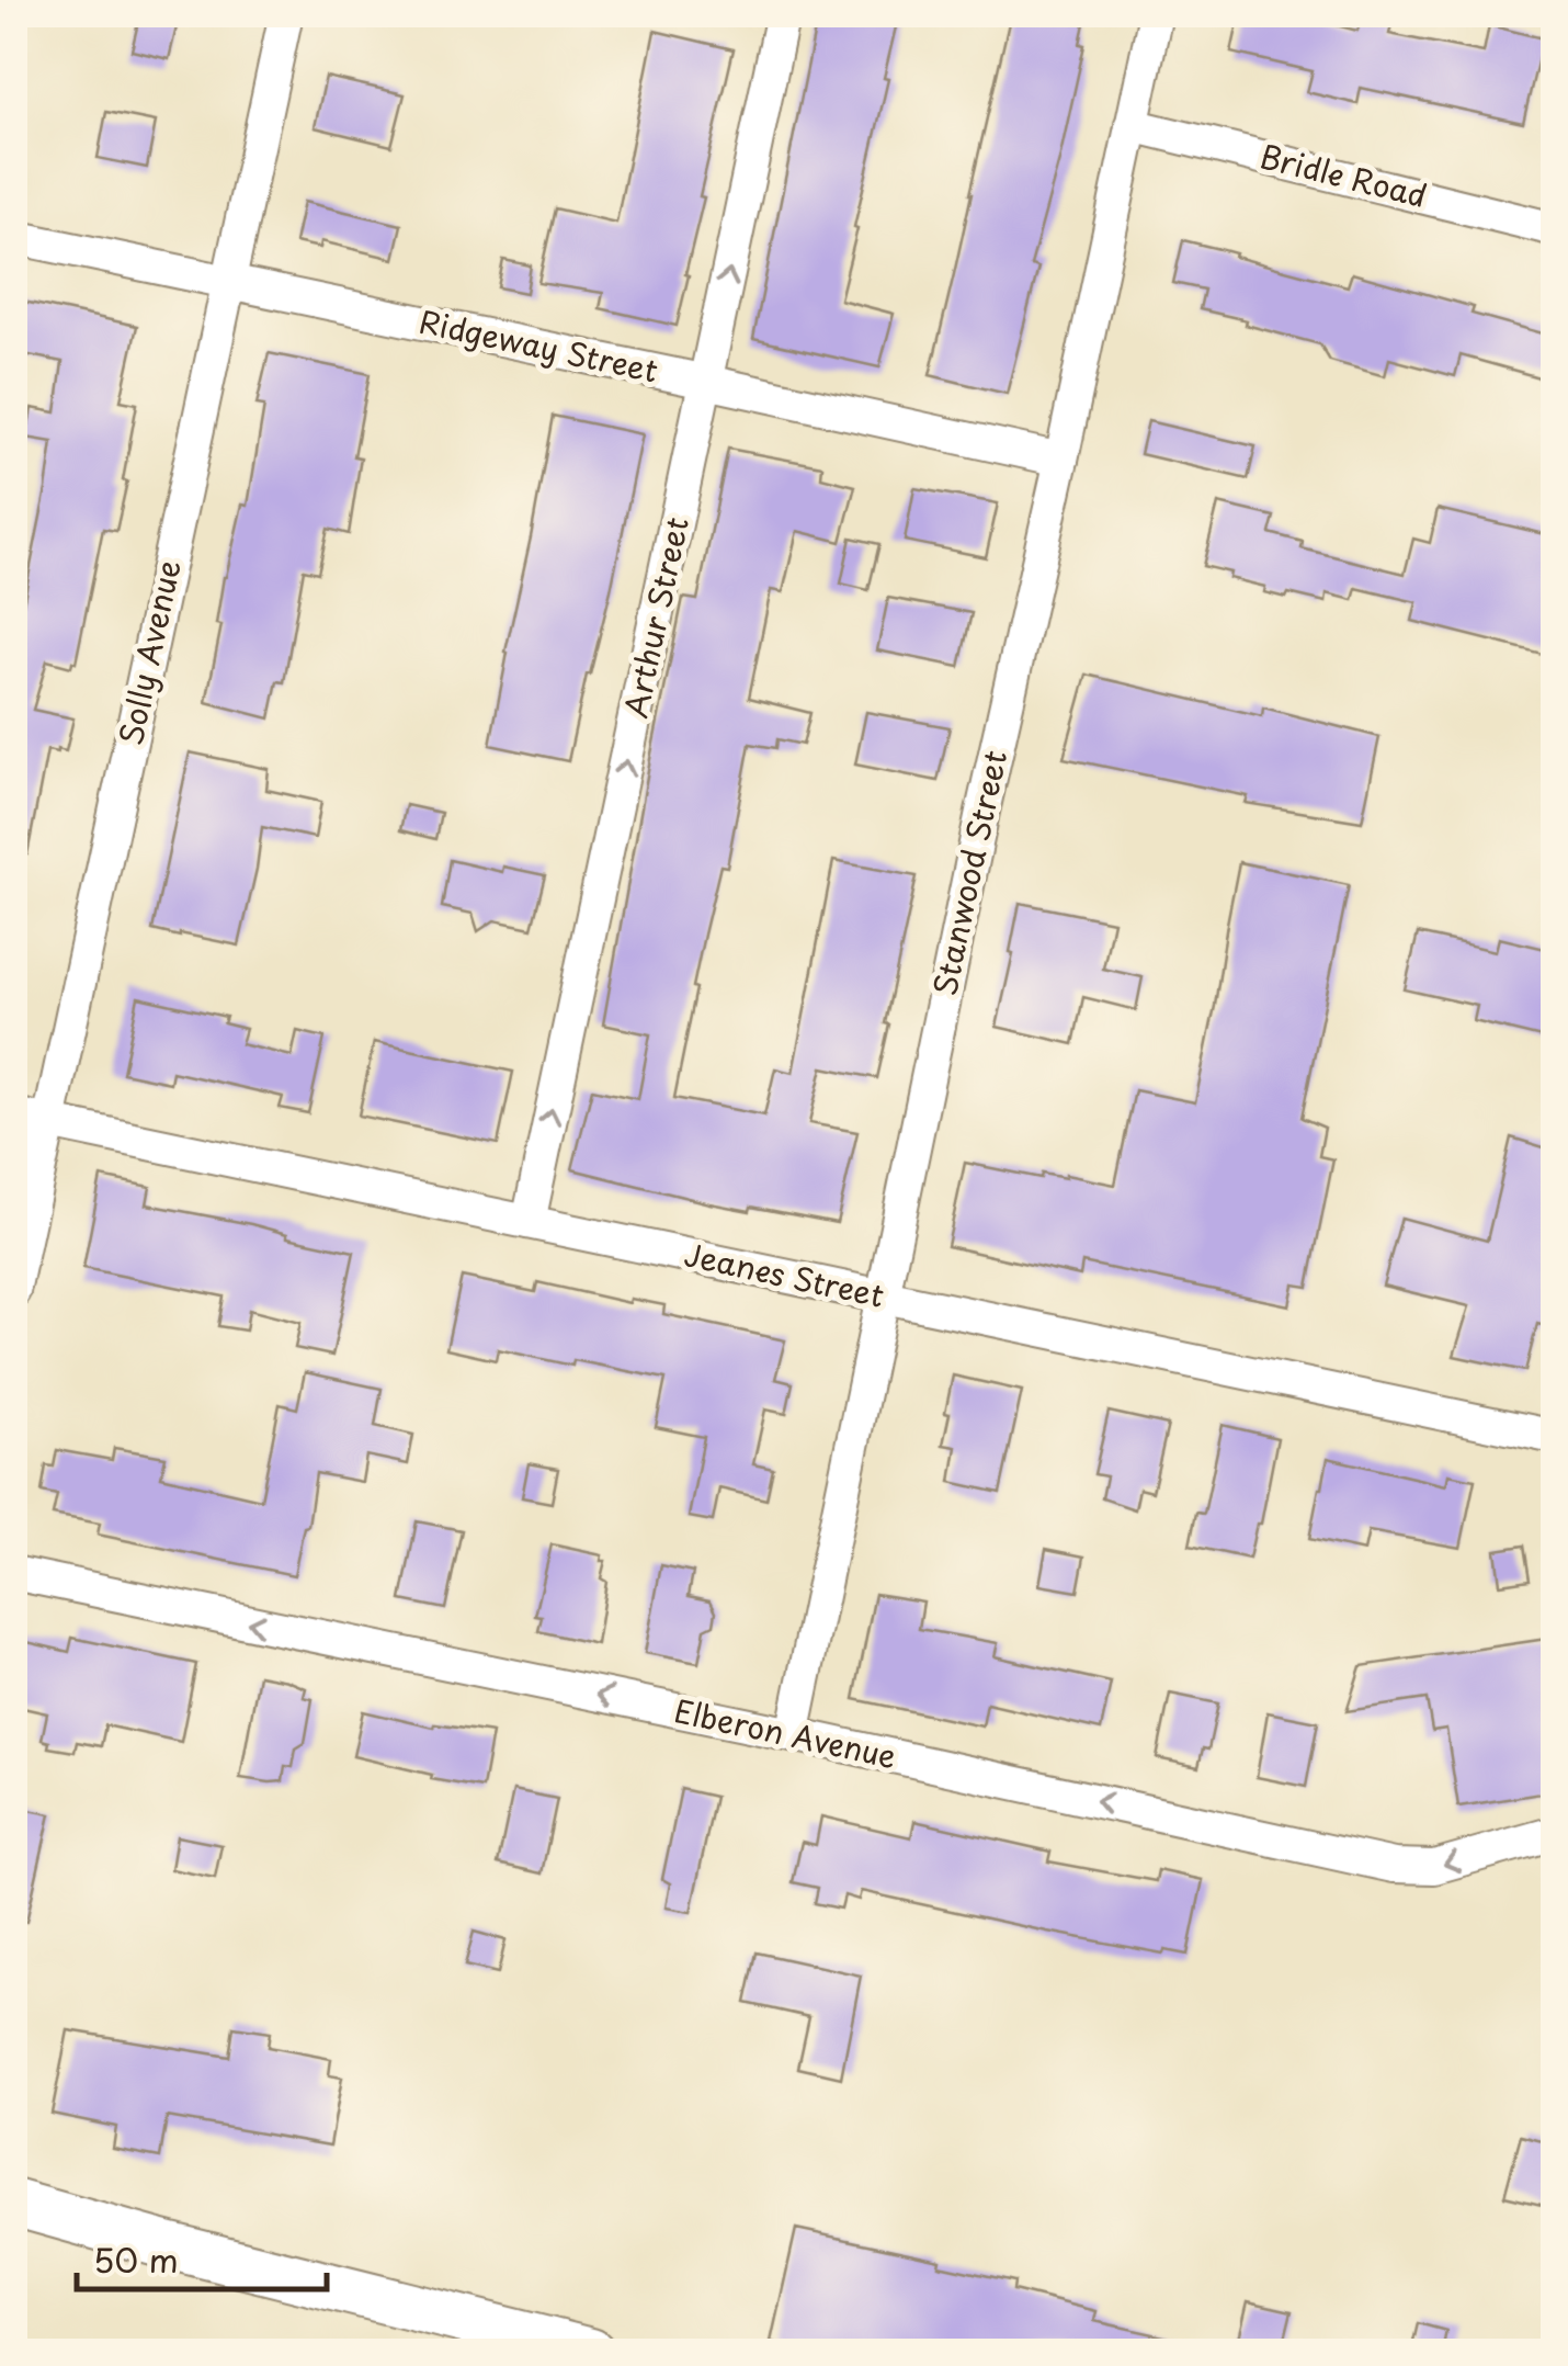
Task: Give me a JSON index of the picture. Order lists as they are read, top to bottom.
{
  "streets": {
    "street": [
      "Bridle Road",
      "Ridgeway Street",
      "Arthur Street",
      "Solly Avenue",
      "Stanwood Street",
      "Jeanes Street",
      "Elberon Avenue"
    ]
  },
  "crossings": [
    ["Bridle Road", "Stanwood Street"],
    ["Ridgeway Street", "Arthur Street"],
    ["Ridgeway Street", "Solly Avenue"],
    ["Ridgeway Street", "Stanwood Street"],
    ["Arthur Street", "Jeanes Street"],
    ["Solly Avenue", "Jeanes Street"],
    ["Stanwood Street", "Jeanes Street"],
    ["Stanwood Street", "Elberon Avenue"]
  ],
  "one_way": ["Arthur Street", "Elberon Avenue"],
  "scale_bar": "50 m"
}
